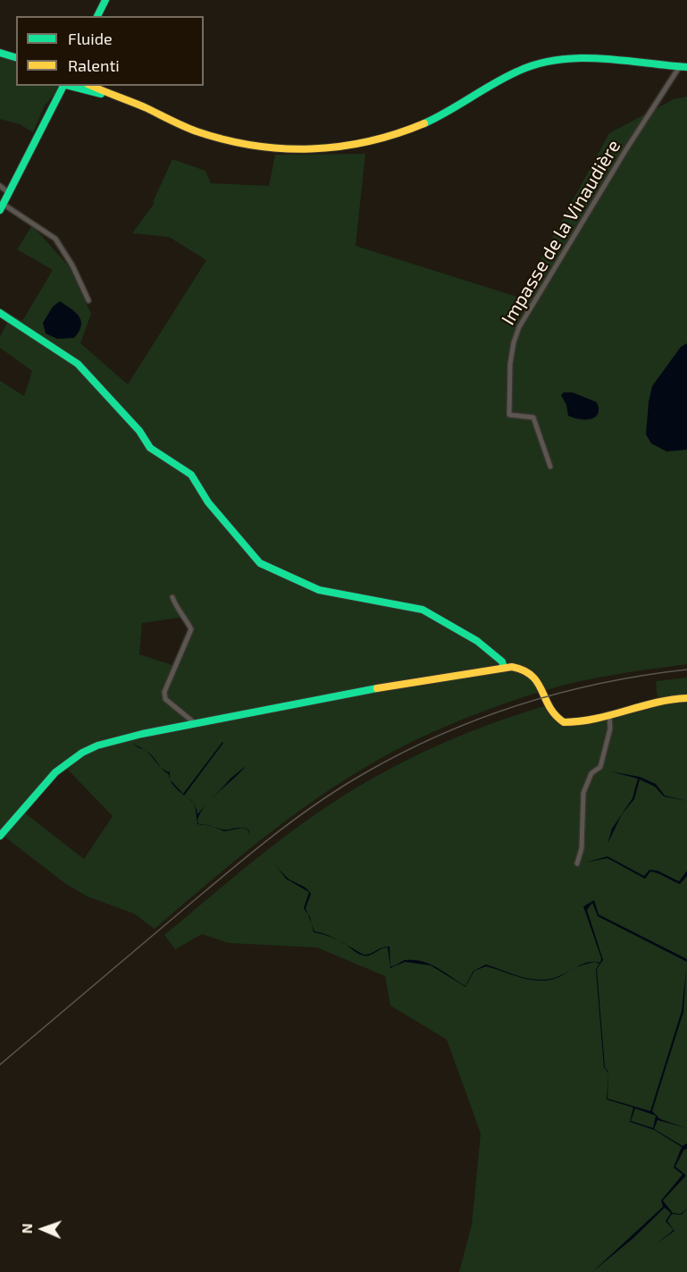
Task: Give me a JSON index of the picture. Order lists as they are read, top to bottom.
{
  "streets": {
    "street": ["Impasse de la Vinaudière"]
  },
  "legend": ["Fluide", "Ralenti"],
  "north": "left"
}
